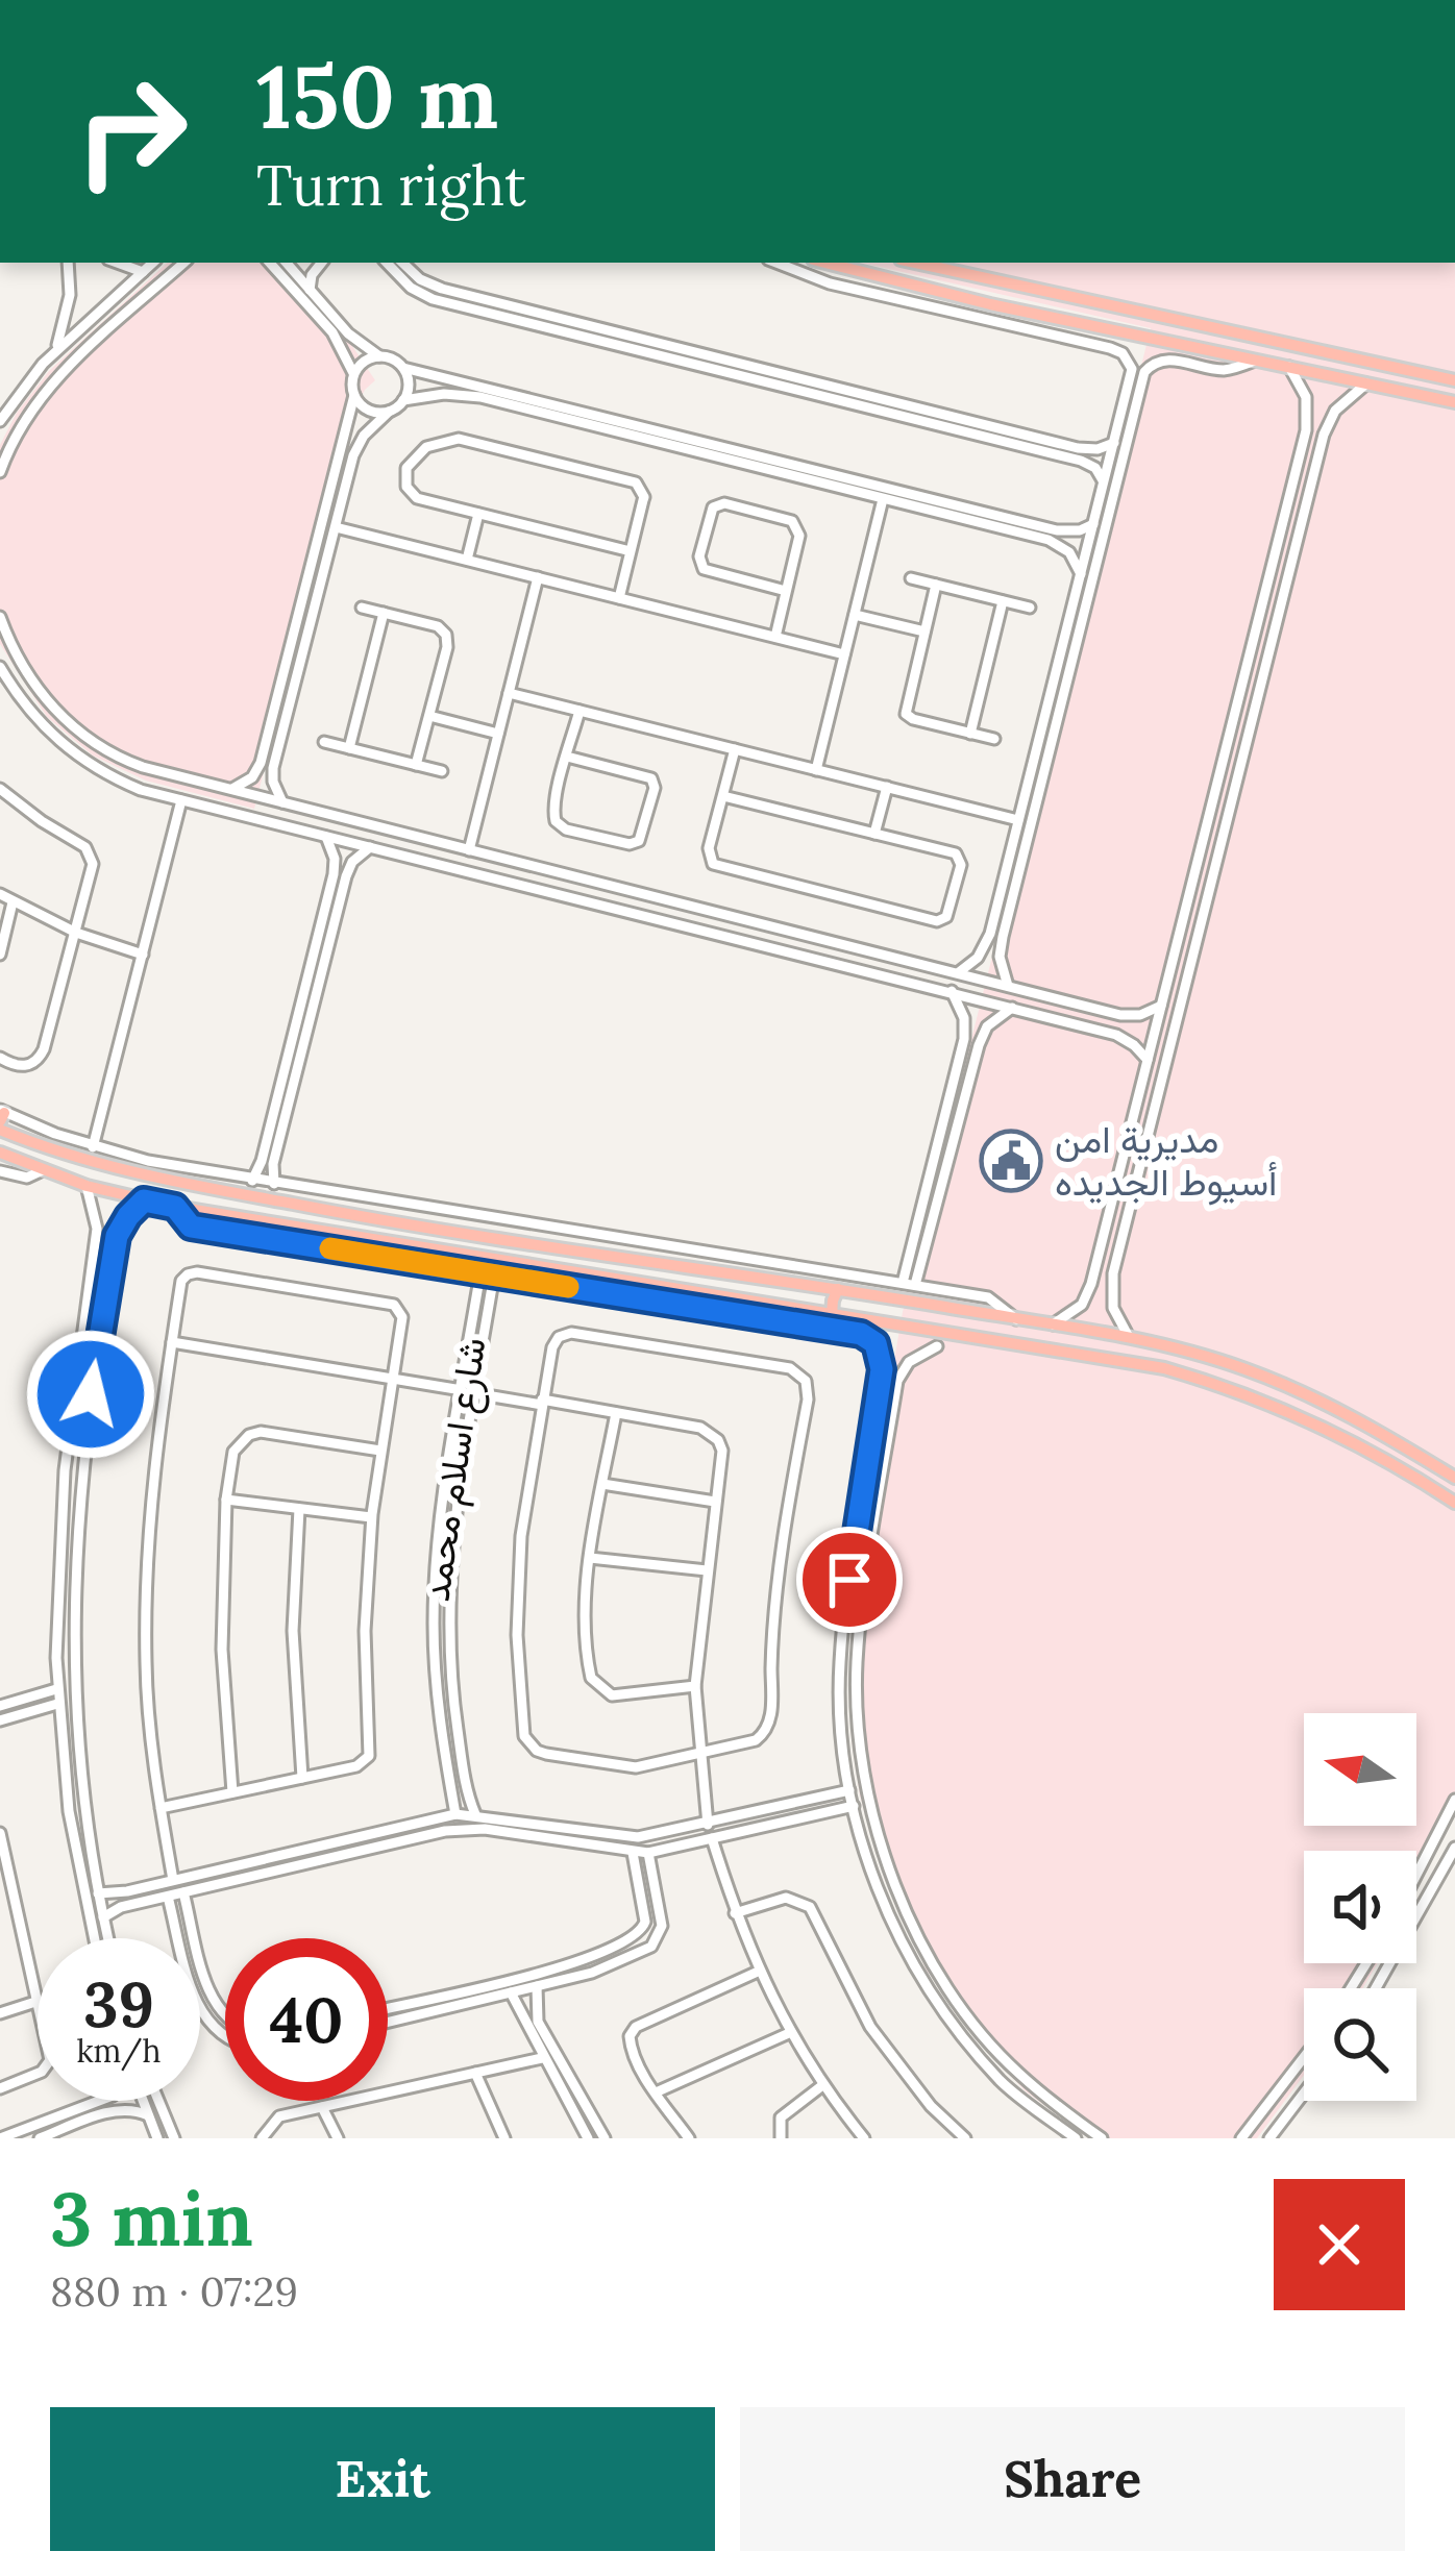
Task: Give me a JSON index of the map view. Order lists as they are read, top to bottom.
{
  "streets": {
    "street": ["شارع اسلام محمد"]
  },
  "places": {
    "public building": ["مديرية امن أسيوط الجديده"]
  },
  "north": "left",
  "page": {
    "turn": ["150 m", "Turn right"],
    "speed": "39 km/h",
    "limit": "40",
    "heading": ["3 min", "880 m · 07:29"],
    "buttons": ["Exit", "Share"]
  }
}
